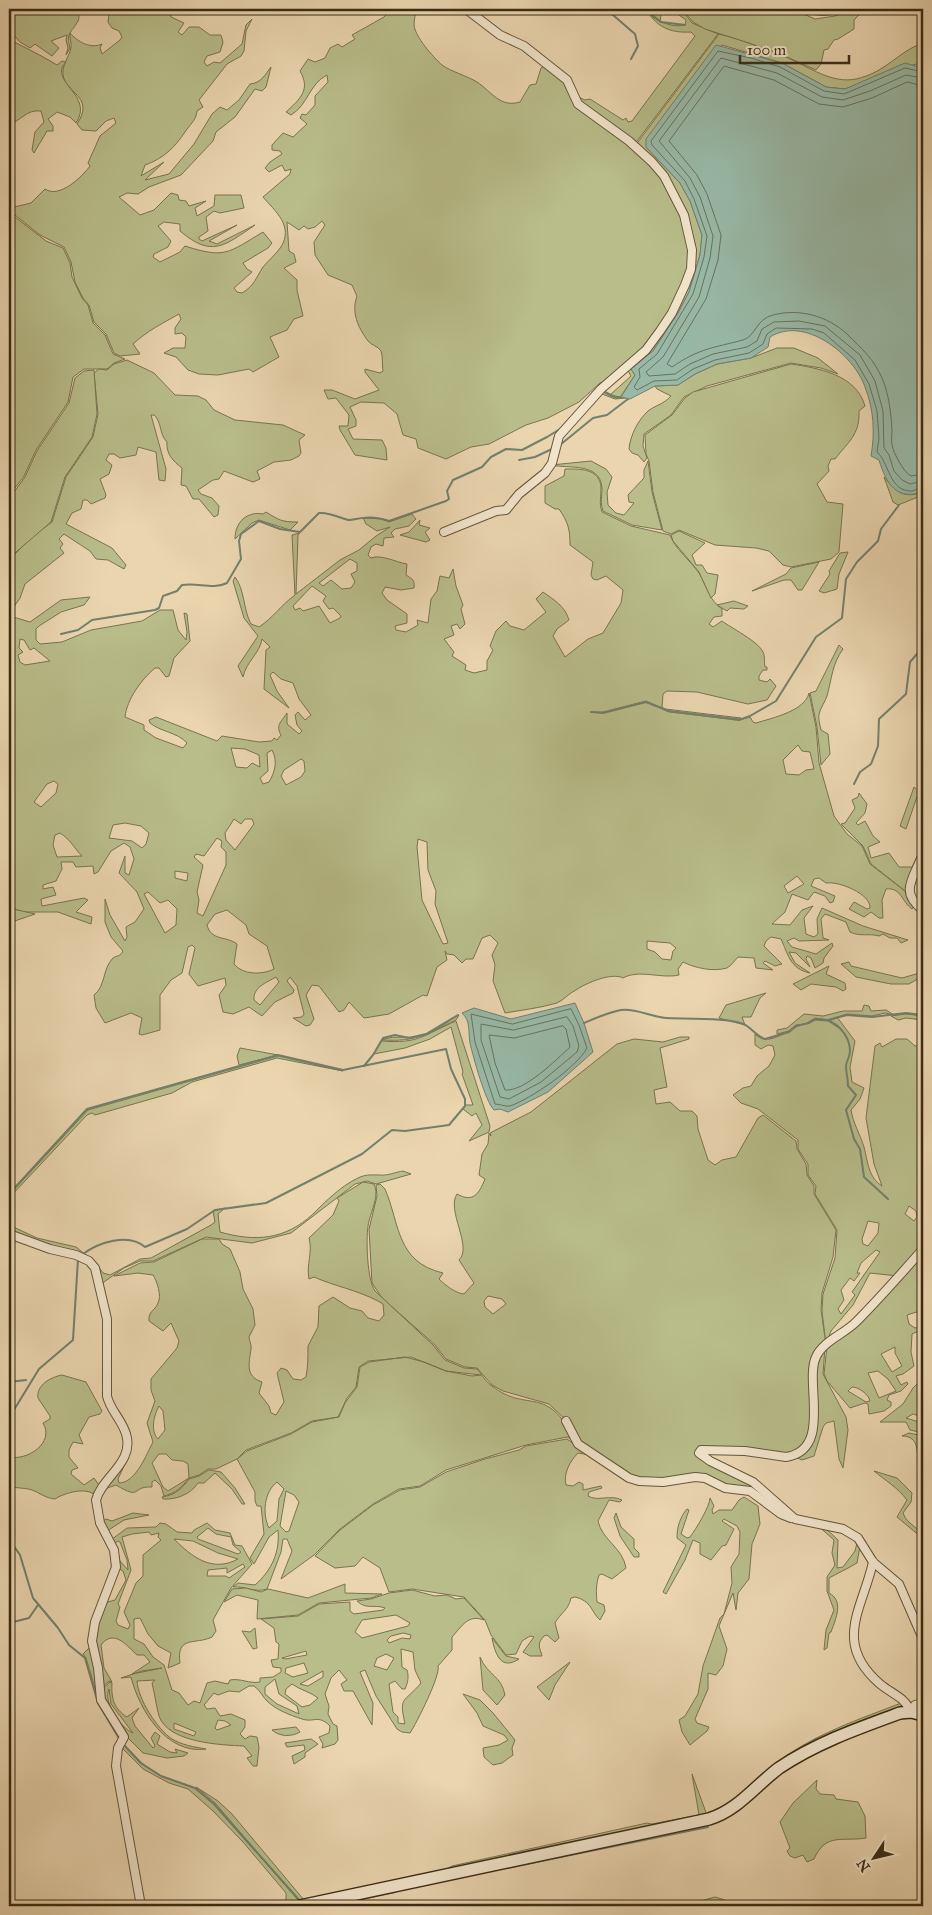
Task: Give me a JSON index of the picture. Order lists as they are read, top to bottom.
{
  "scale_bar": "100 m",
  "north": "bottom left"
}
